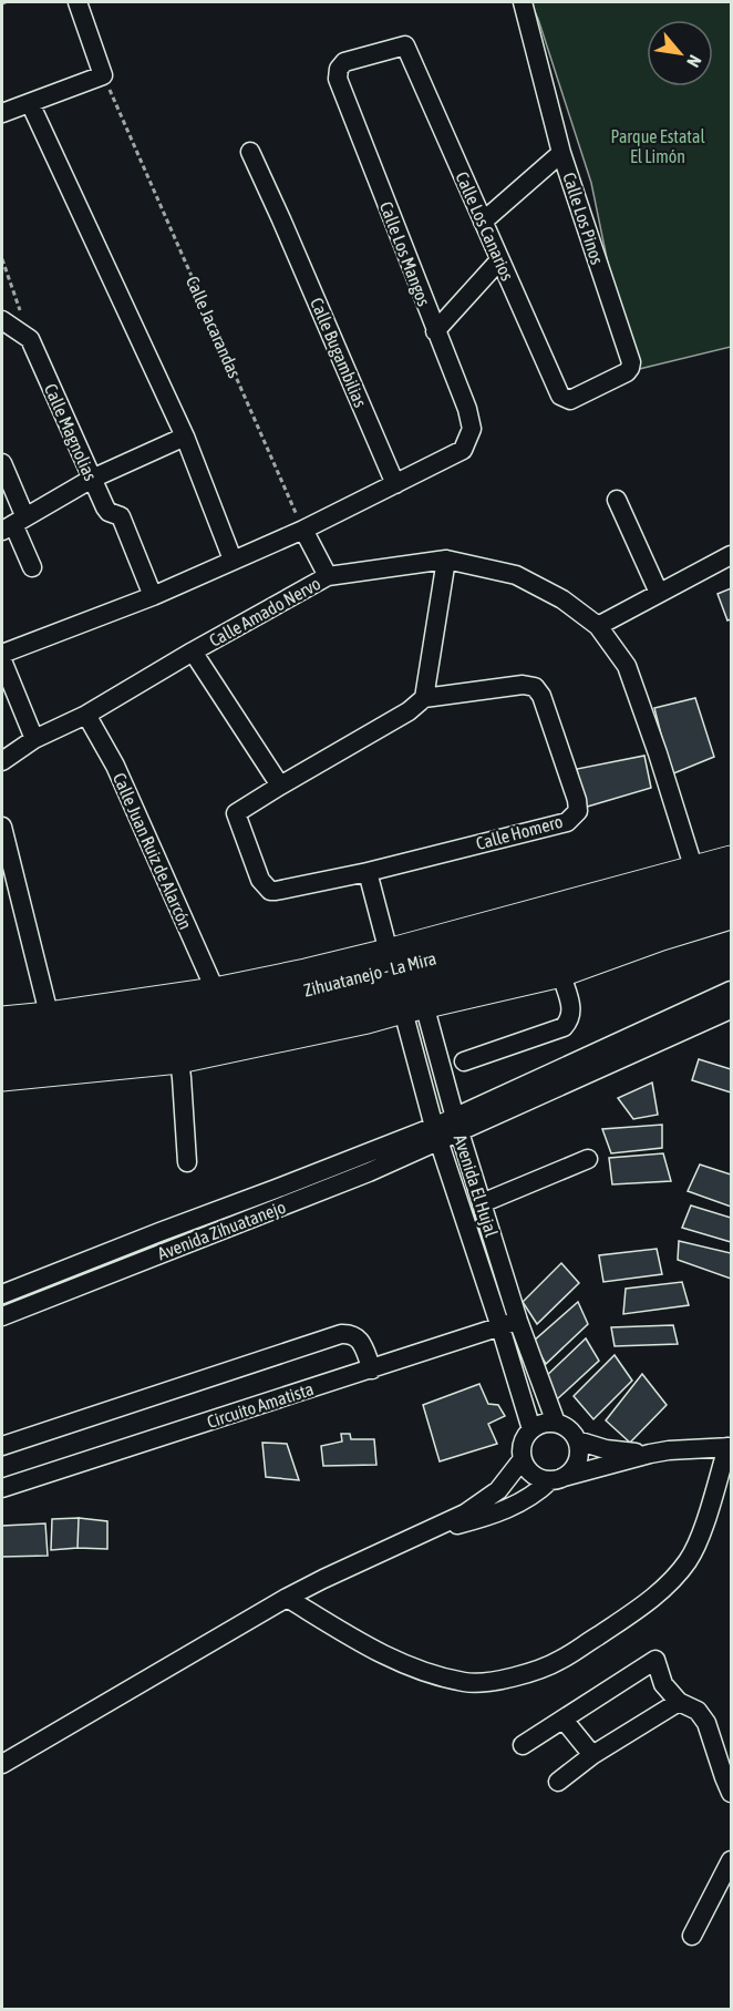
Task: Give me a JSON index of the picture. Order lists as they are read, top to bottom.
{
  "streets": {
    "highway": ["Zihuatanejo - La Mira"],
    "street": [
      "Calle Los Pinos",
      "Calle Los Canarios",
      "Calle Los Mangos",
      "Calle Bugambilias",
      "Calle Magnolias",
      "Calle Amado Nervo",
      "Calle Homero",
      "Calle Juan Ruiz de Alarcón",
      "Avenida El Hujal",
      "Avenida Zihuatanejo",
      "Circuito Amatista"
    ],
    "path": ["Calle Jacarandas"]
  },
  "crossings": [
    ["Calle Los Pinos", "Calle Los Canarios"],
    ["Calle Los Canarios", "Calle Los Mangos"],
    ["Calle Los Mangos", "Calle Bugambilias"],
    ["Calle Amado Nervo", "Calle Juan Ruiz de Alarcón"],
    ["Zihuatanejo - La Mira", "Avenida El Hujal"],
    ["Avenida El Hujal", "Avenida Zihuatanejo"],
    ["Avenida El Hujal", "Circuito Amatista"]
  ],
  "parks": ["Parque Estatal El Limón"],
  "north": "bottom right"
}
